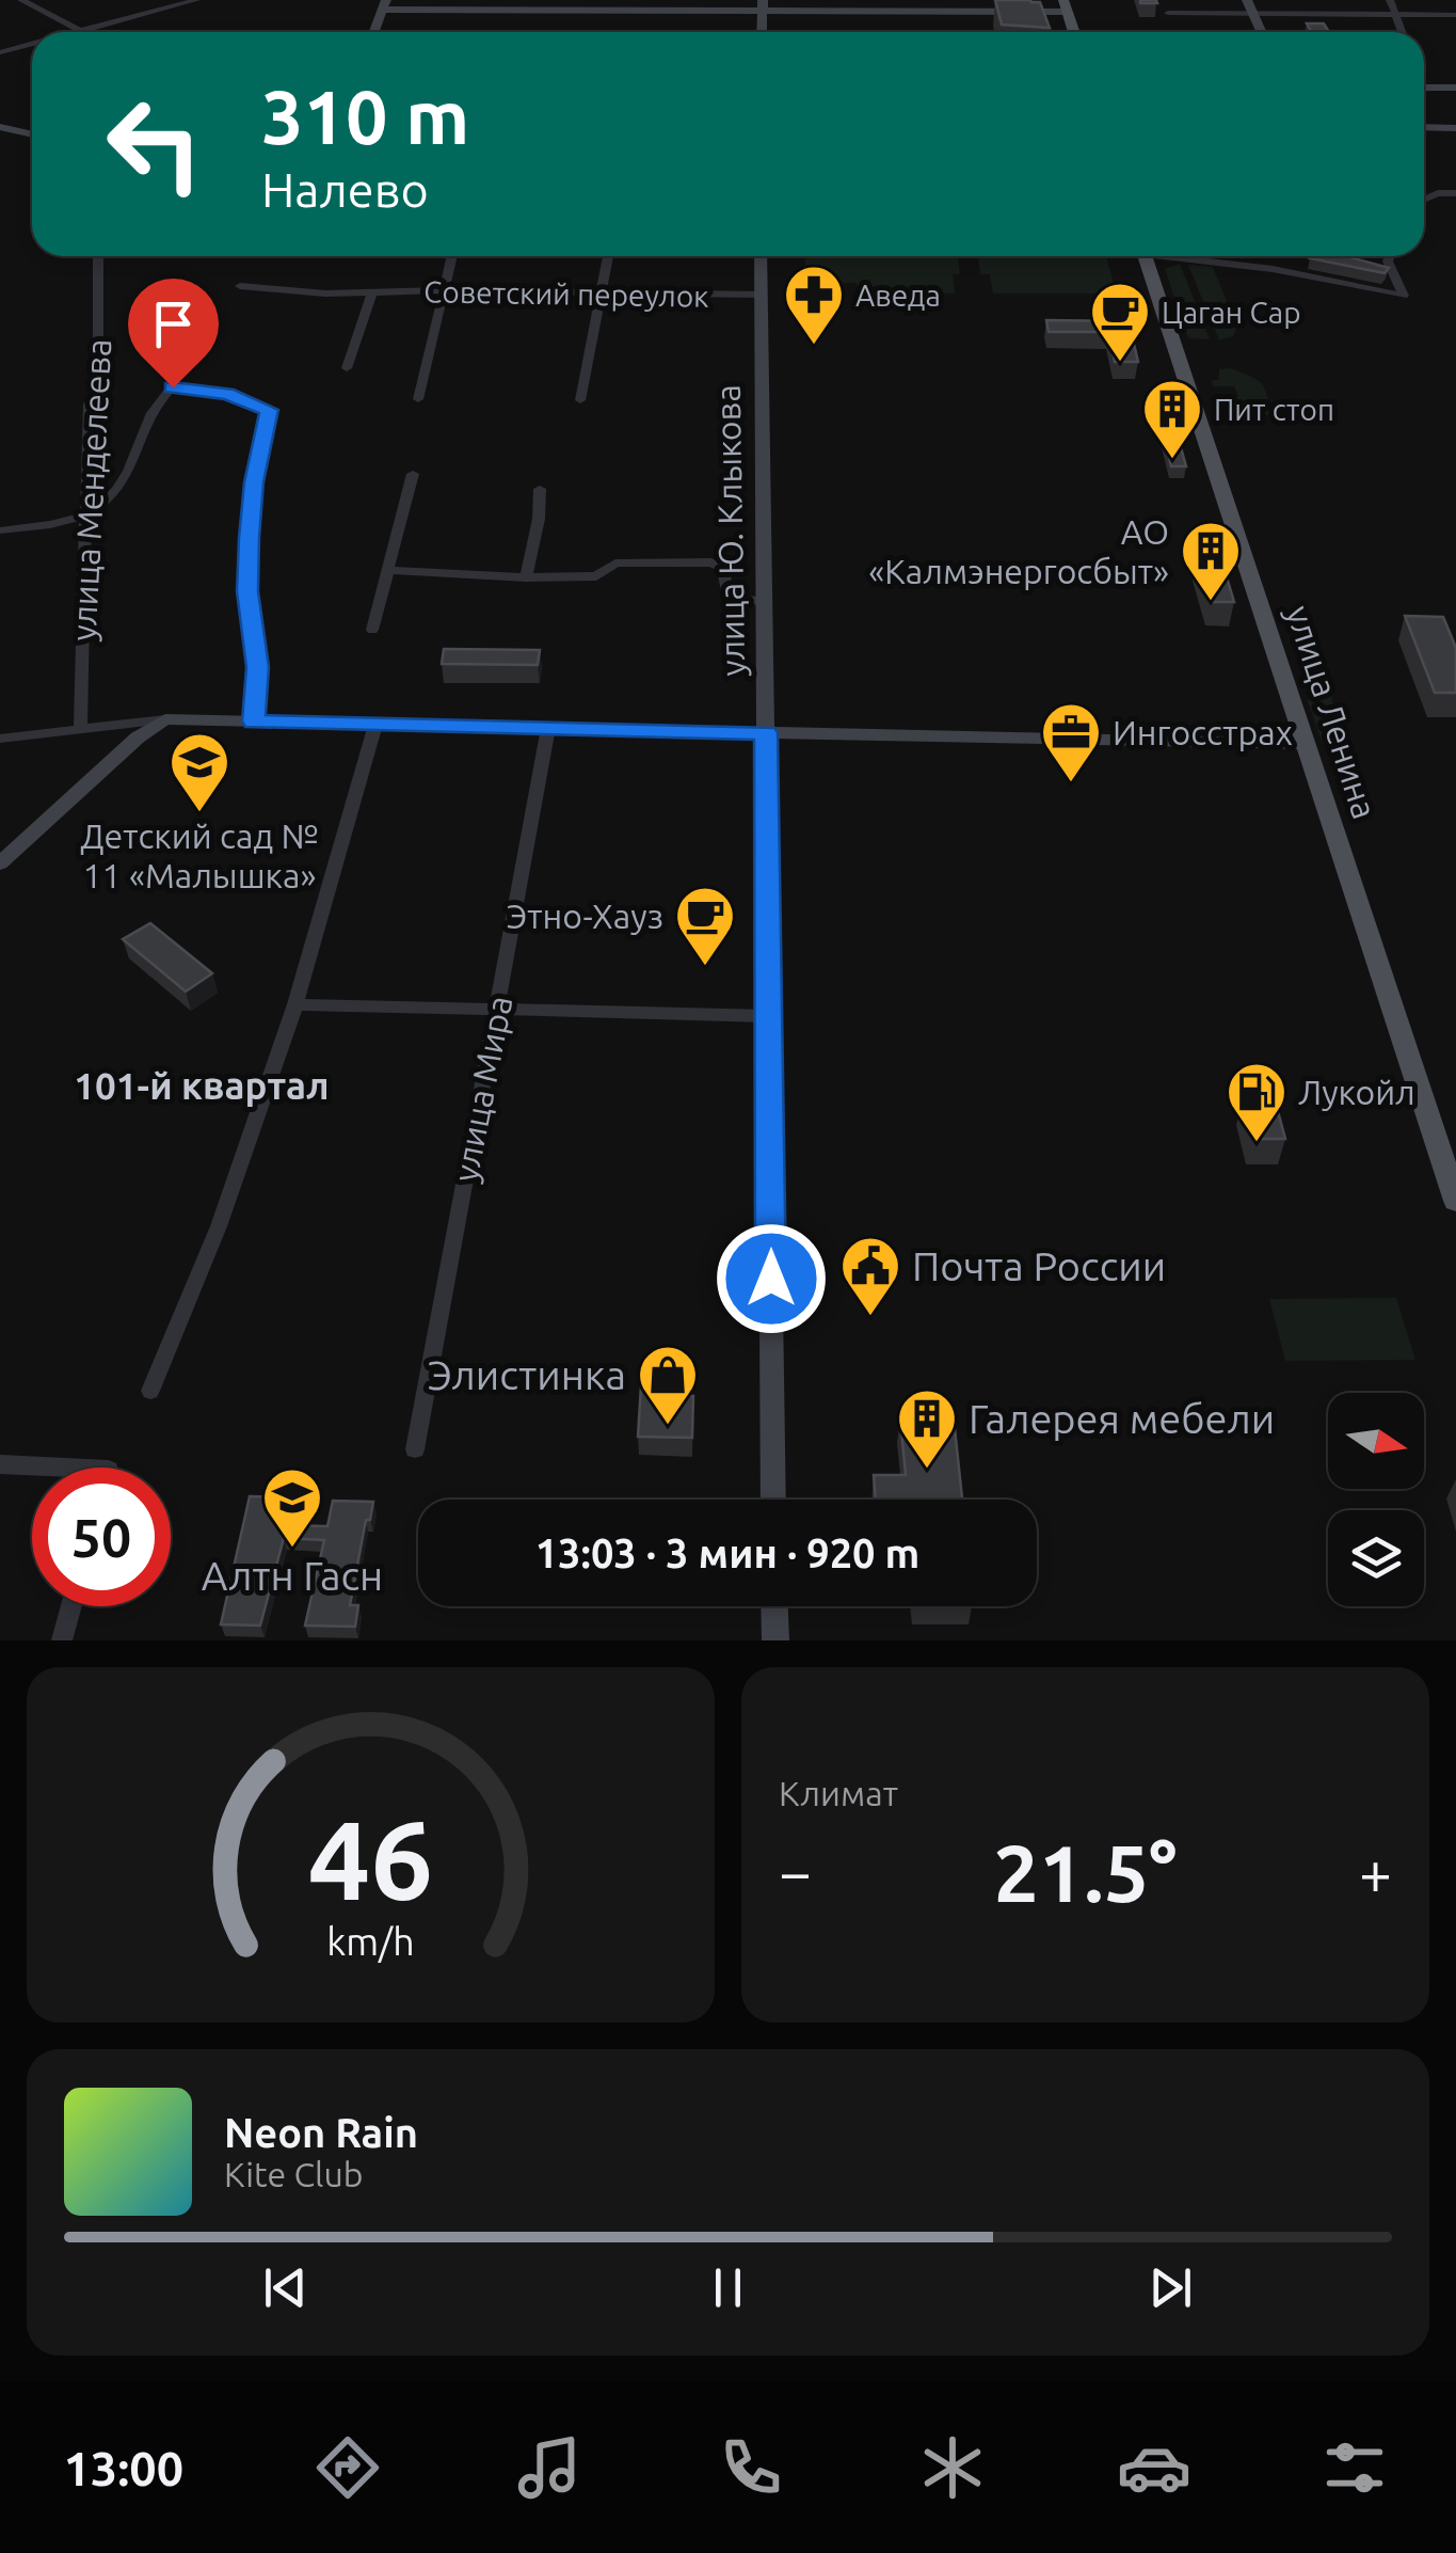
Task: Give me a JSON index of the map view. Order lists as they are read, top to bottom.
{
  "streets": {
    "main road": ["улица Ю. Клыкова", "улица Ленина"],
    "street": ["Советский переулок", "улица Менделеева", "улица Мира"]
  },
  "crossings": [
    ["Советский переулок", "улица Ю. Клыкова"]
  ],
  "districts": ["101-й квартал"],
  "places": {
    "pharmacy": ["Аведа"],
    "cafe": ["Цаган Сар", "Этно-Хауз"],
    "building": ["Пит стоп", "АО «Калмэнергосбыт»", "Галерея мебели"],
    "office": ["Ингосстрах"],
    "school or university": ["Детский сад № 11 «Малышка»", "Алтн Гасн"],
    "fuel station": ["Лукойл"],
    "public building": ["Почта России"],
    "shop": ["Элистинка"]
  },
  "north": "right",
  "page": {
    "turn": ["310 m", "Налево"],
    "limit": "50",
    "trip": "13:03 · 3 мин · 920 m",
    "tile": "Климат",
    "heat": ["−", "21.5°", "+"],
    "song": ["Neon Rain", "Kite Club"],
    "tabs": "13:00",
    "gauge": ["46", "km/h"]
  }
}
